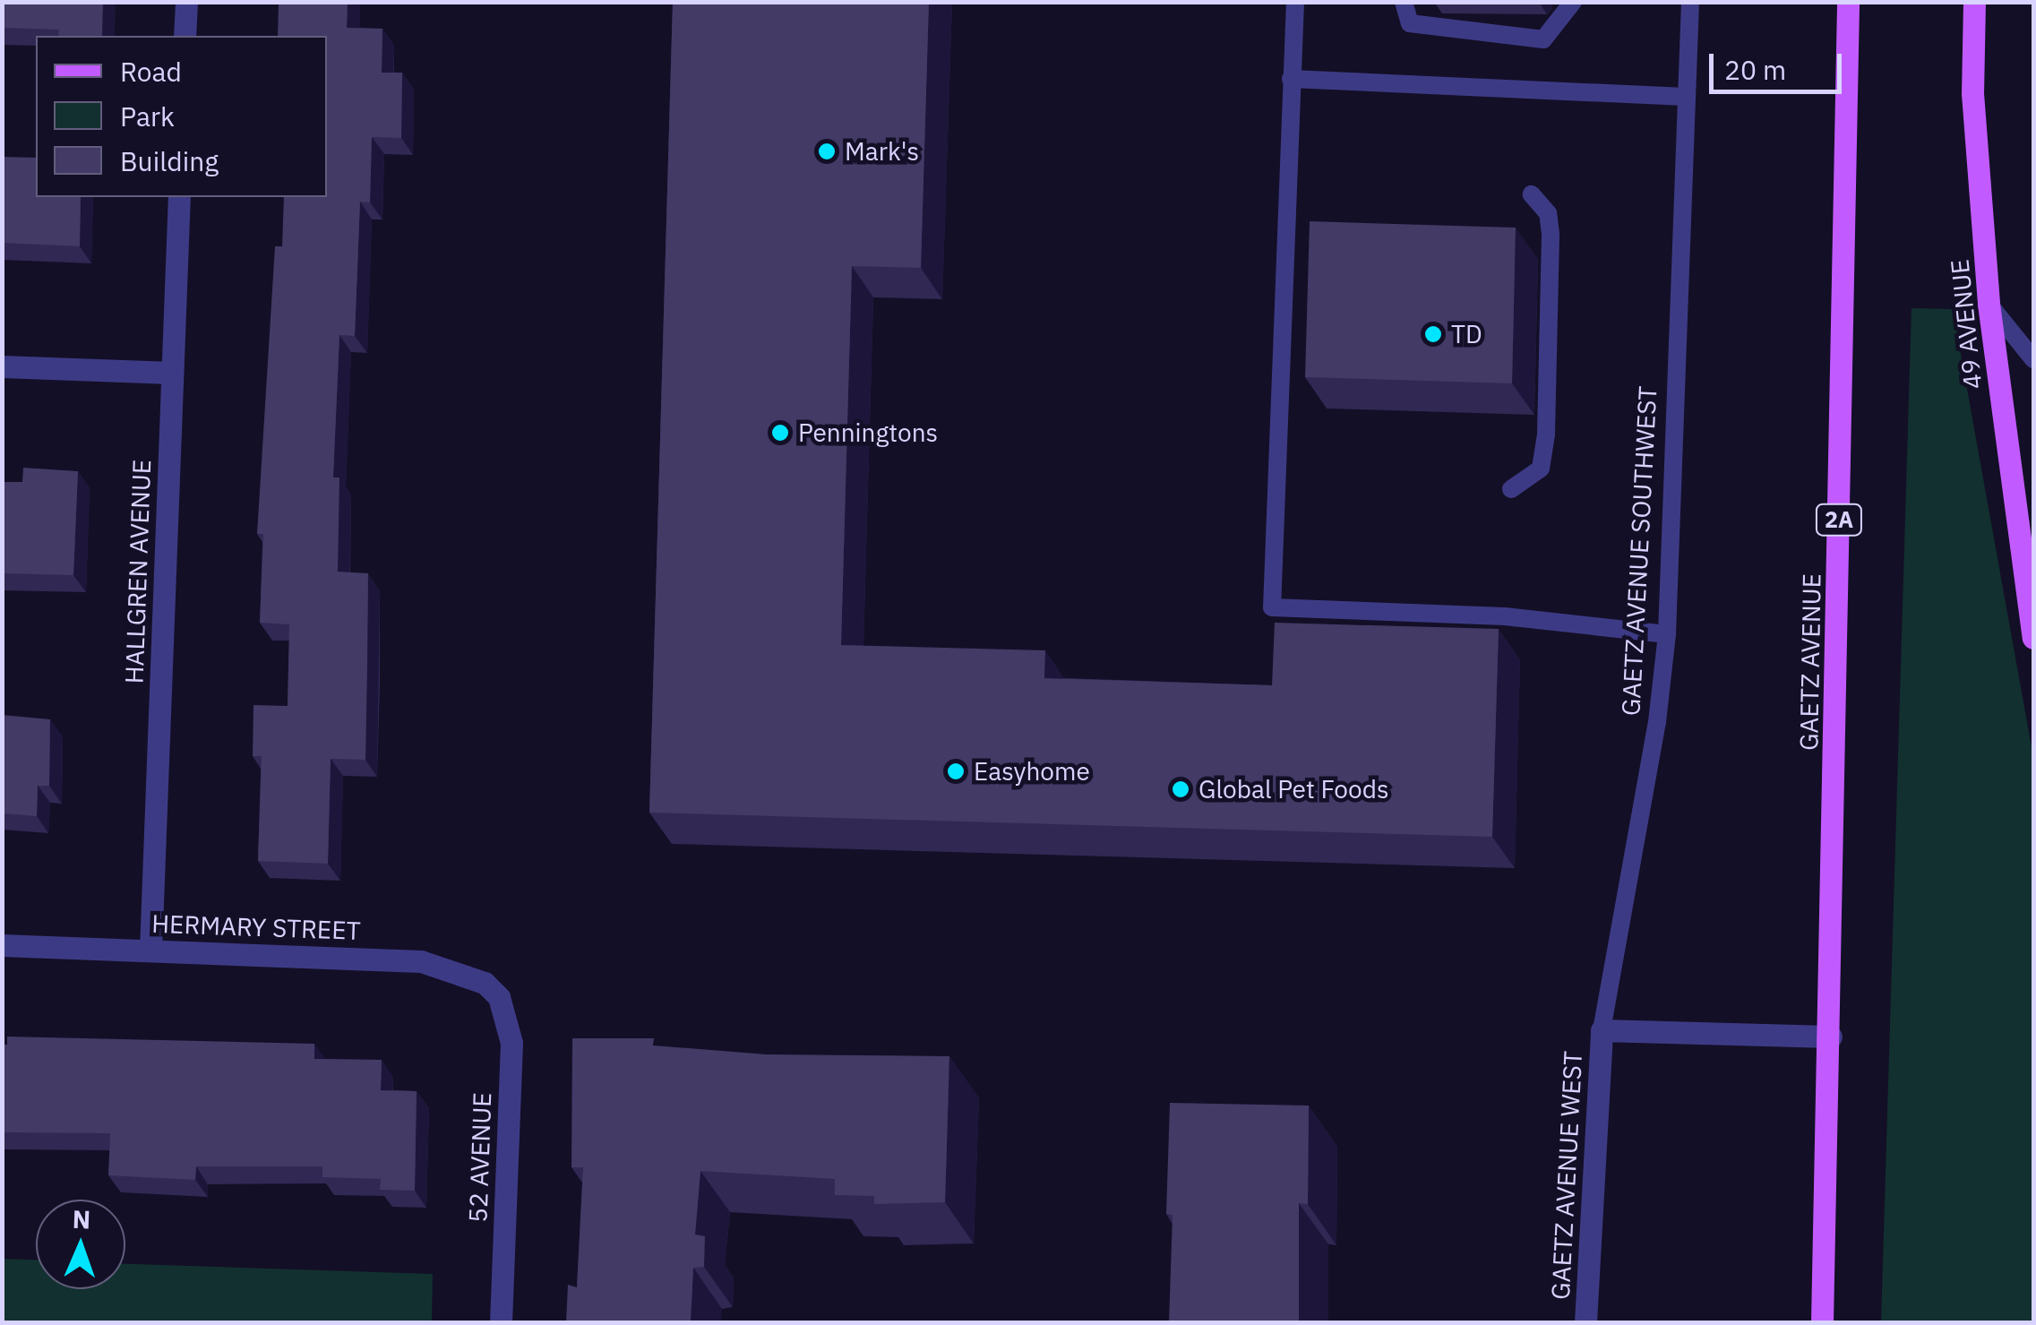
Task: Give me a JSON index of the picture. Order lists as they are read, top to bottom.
{
  "streets": {
    "main road": ["49 AVENUE", "2A", "GAETZ AVENUE"],
    "street": [
      "HALLGREN AVENUE",
      "HERMARY STREET",
      "52 AVENUE",
      "GAETZ AVENUE WEST"
    ],
    "lane": ["GAETZ AVENUE SOUTHWEST"]
  },
  "crossings": [
    ["GAETZ AVENUE SOUTHWEST", "GAETZ AVENUE WEST"],
    ["HALLGREN AVENUE", "HERMARY STREET"],
    ["HERMARY STREET", "52 AVENUE"]
  ],
  "places": [
    "Mark's",
    "TD",
    "Penningtons",
    "Easyhome",
    "Global Pet Foods"
  ],
  "legend": ["Road", "Park", "Building"],
  "scale_bar": "20 m",
  "north": "top"
}
